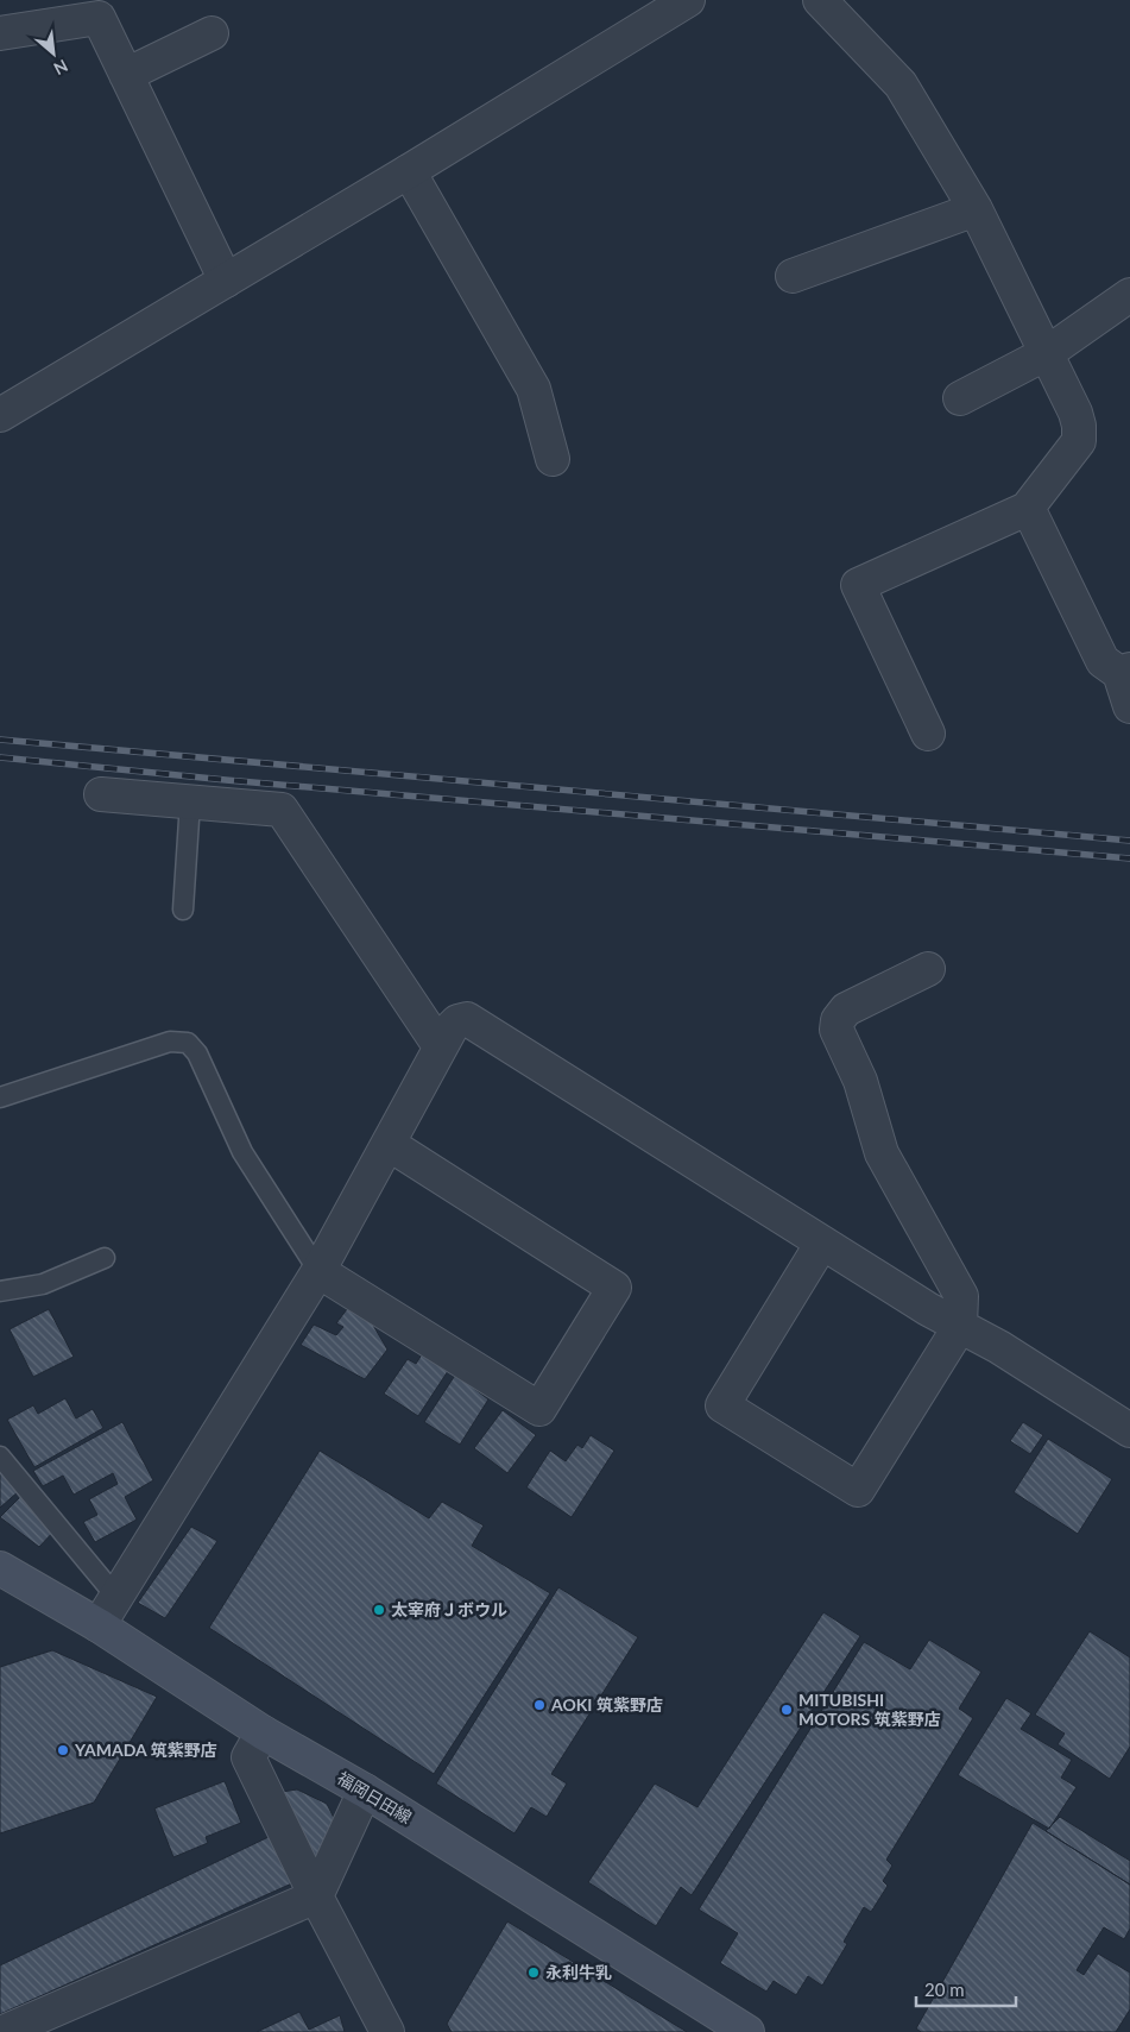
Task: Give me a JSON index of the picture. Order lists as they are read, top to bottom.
{
  "streets": {
    "main road": ["福岡日田線"]
  },
  "places": [
    "太宰府Ｊボウル",
    "AOKI 筑紫野店",
    "MITUBISHI MOTORS 筑紫野店",
    "YAMADA 筑紫野店",
    "永利牛乳"
  ],
  "scale_bar": "20 m",
  "north": "bottom right"
}
